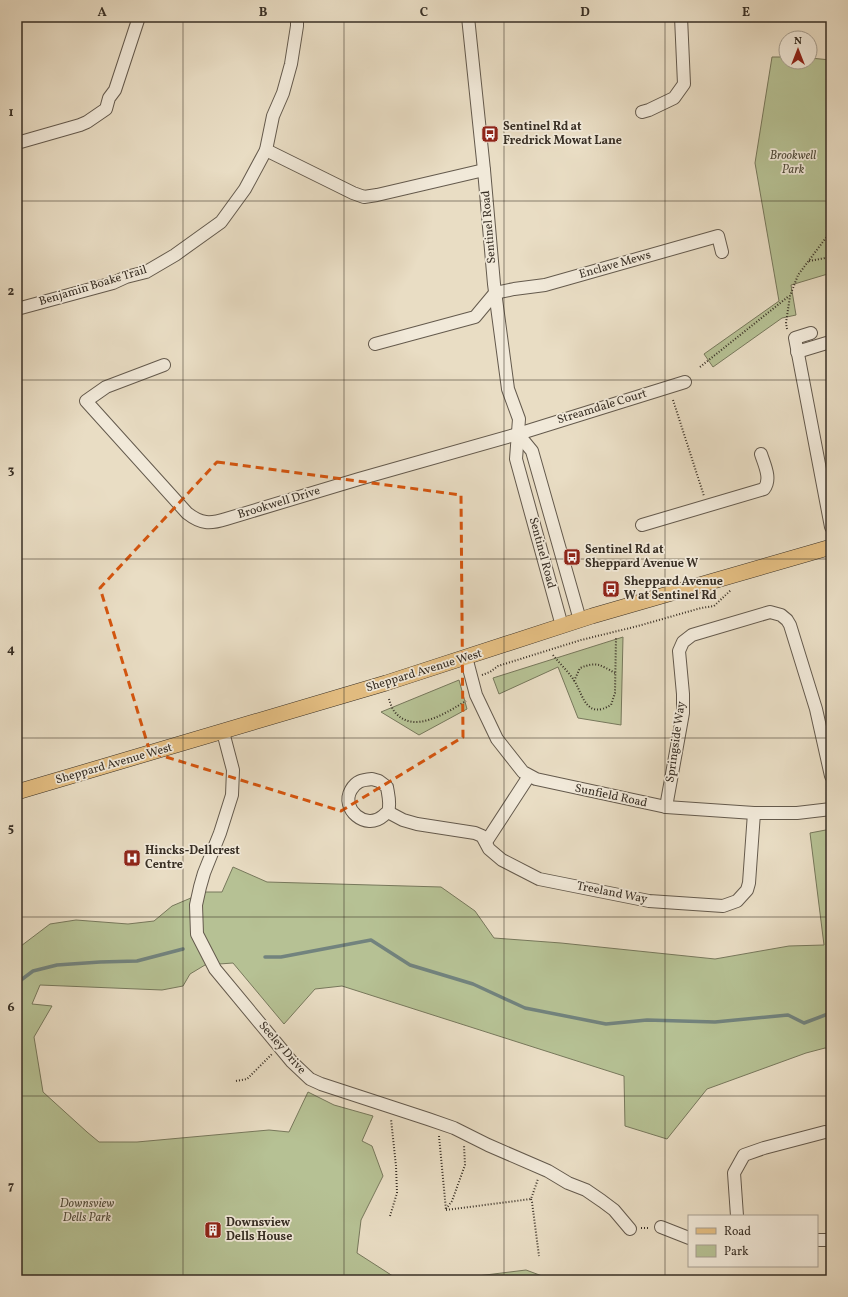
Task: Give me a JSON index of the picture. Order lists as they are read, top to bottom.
{
  "streets": {
    "main road": ["Sheppard Avenue West"],
    "street": [
      "Sentinel Road",
      "Enclave Mews",
      "Benjamin Boake Trail",
      "Streamdale Court",
      "Brookwell Drive",
      "Springside Way",
      "Sunfield Road",
      "Treeland Way",
      "Seeley Drive"
    ]
  },
  "crossings": [
    ["Sentinel Road", "Enclave Mews"],
    ["Sentinel Road", "Streamdale Court"],
    ["Sentinel Road", "Brookwell Drive"],
    ["Sentinel Road", "Sheppard Avenue West"],
    ["Streamdale Court", "Brookwell Drive"],
    ["Sheppard Avenue West", "Sunfield Road"],
    ["Sheppard Avenue West", "Seeley Drive"],
    ["Springside Way", "Sunfield Road"],
    ["Sunfield Road", "Treeland Way"]
  ],
  "parks": ["Brookwell Park", "Downsview Dells Park"],
  "places": {
    "bus stop": ["Sentinel Rd at Fredrick Mowat Lane", "Sentinel Rd at Sheppard Avenue W", "Sheppard Avenue W at Sentinel Rd"],
    "hospital": ["Hincks-Dellcrest Centre"],
    "building": ["Downsview Dells House"]
  },
  "legend": ["Road", "Park"],
  "north": "top",
  "grid": {
    "columns": [
      "A",
      "B",
      "C",
      "D",
      "E"
    ],
    "rows": [
      "1",
      "2",
      "3",
      "4",
      "5",
      "6",
      "7"
    ]
  }
}
